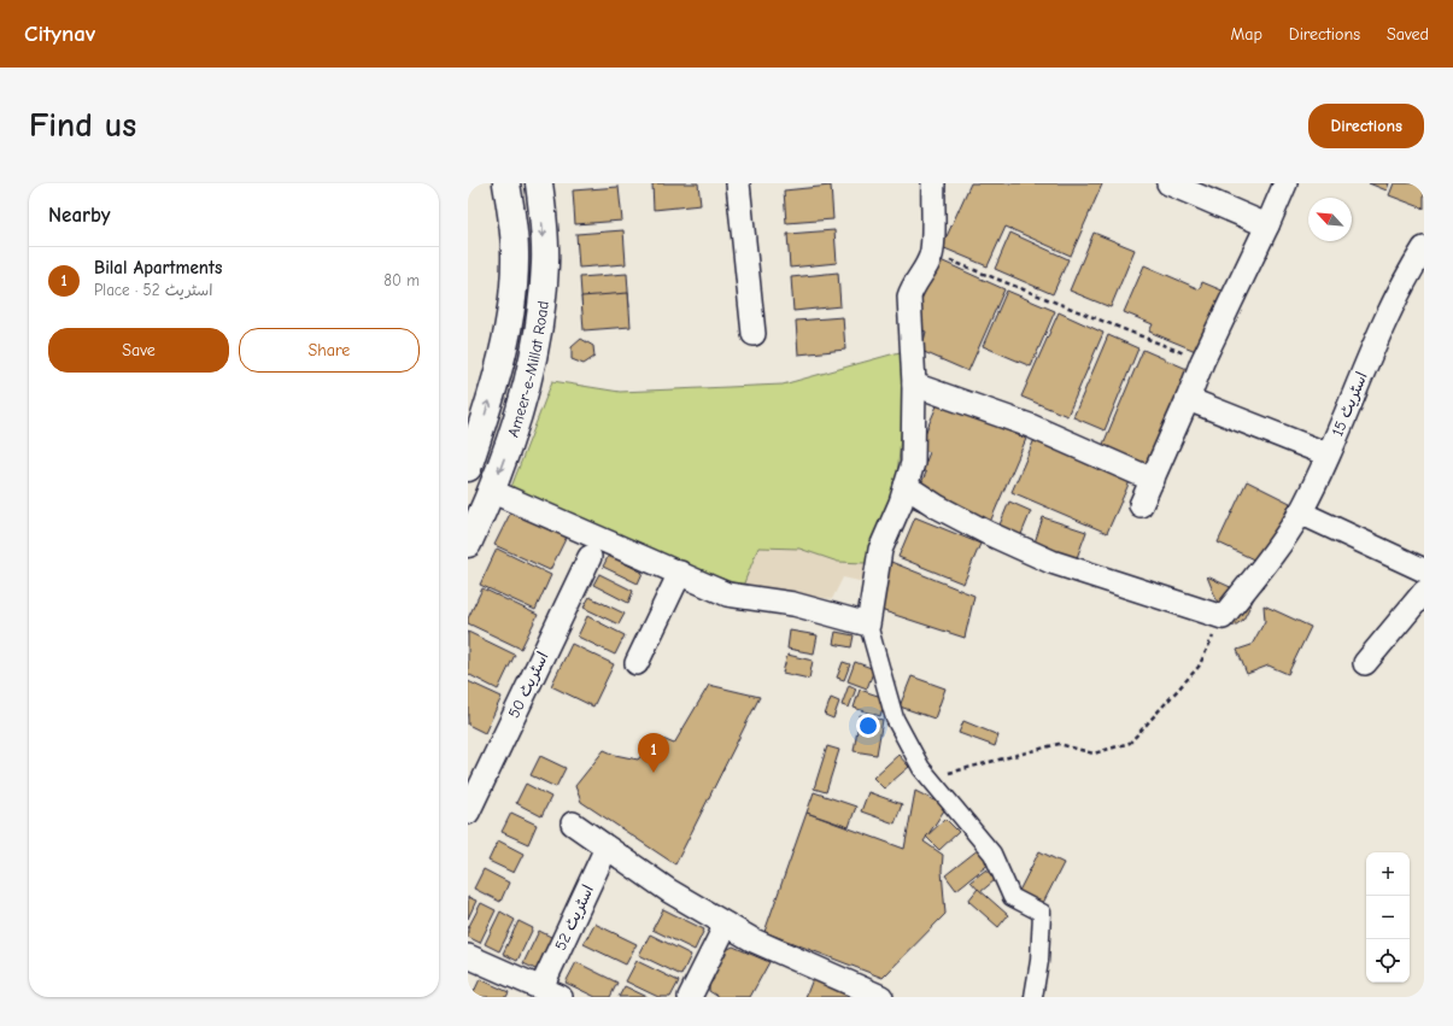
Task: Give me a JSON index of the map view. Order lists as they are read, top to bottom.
{
  "streets": {
    "main road": ["Ameer-e-Millat Road"],
    "street": ["اسٹریٹ 15", "اسٹریٹ 50", "اسٹریٹ 52"]
  },
  "north": "top left",
  "page": {
    "header": "Citynav",
    "nav": ["Map", "Directions", "Saved"],
    "buttons": [
      "Directions",
      ["Save", "Share"]
    ],
    "title": "Find us",
    "heading": "Nearby",
    "list": [
      {
        "mark": "1",
        "name": "Bilal Apartments",
        "note": "Place · اسٹریٹ 52",
        "value": "80 m"
      }
    ],
    "pins": "1",
    "map_buttons": ["+", "−"]
  }
}
